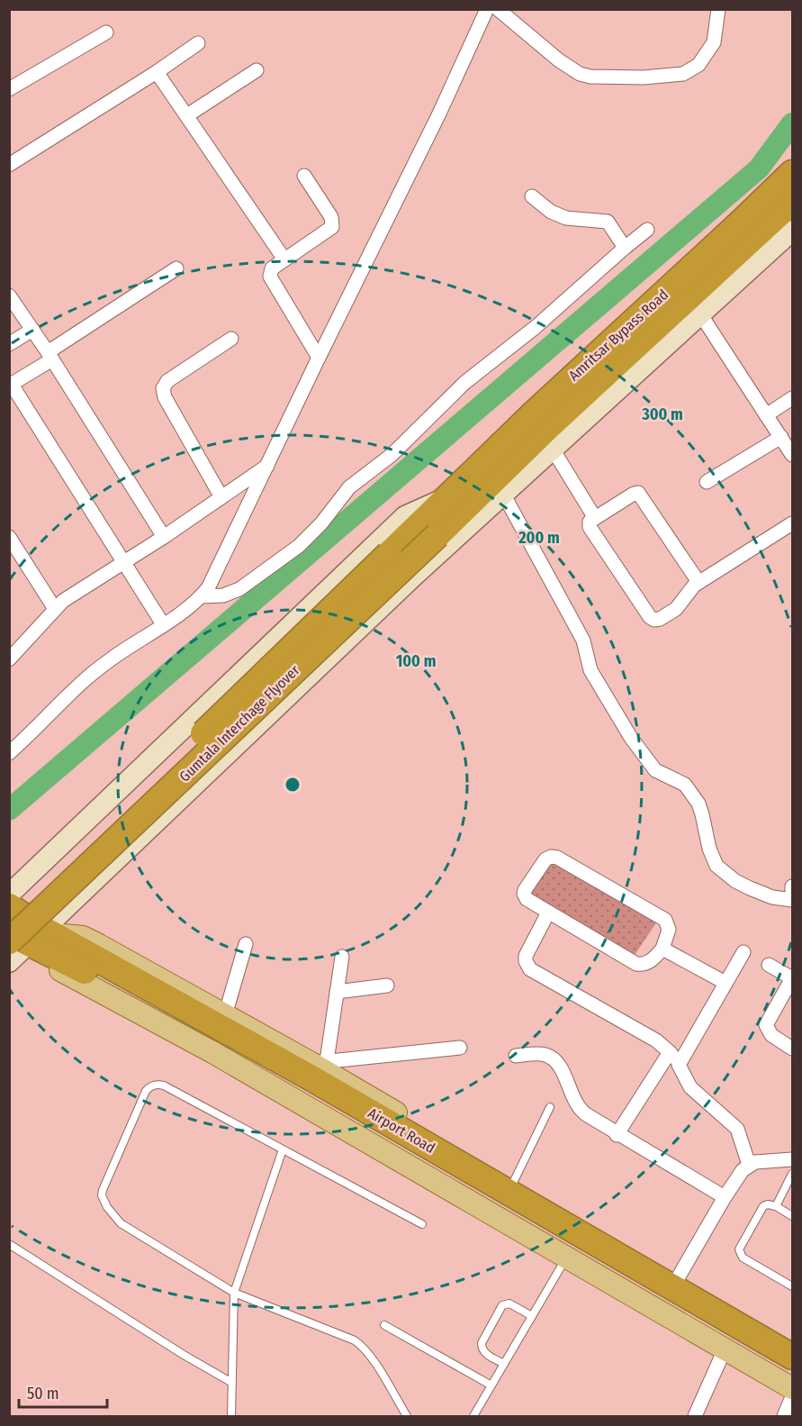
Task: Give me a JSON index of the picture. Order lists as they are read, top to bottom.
{
  "streets": {
    "highway": ["Amritsar Bypass Road", "Gumtala Interchage Flyover", "Airport Road"]
  },
  "crossings": [
    ["Amritsar Bypass Road", "Gumtala Interchage Flyover"],
    ["Gumtala Interchage Flyover", "Airport Road"]
  ],
  "scale_bar": "50 m",
  "rings": ["300 m", "200 m", "100 m"]
}
